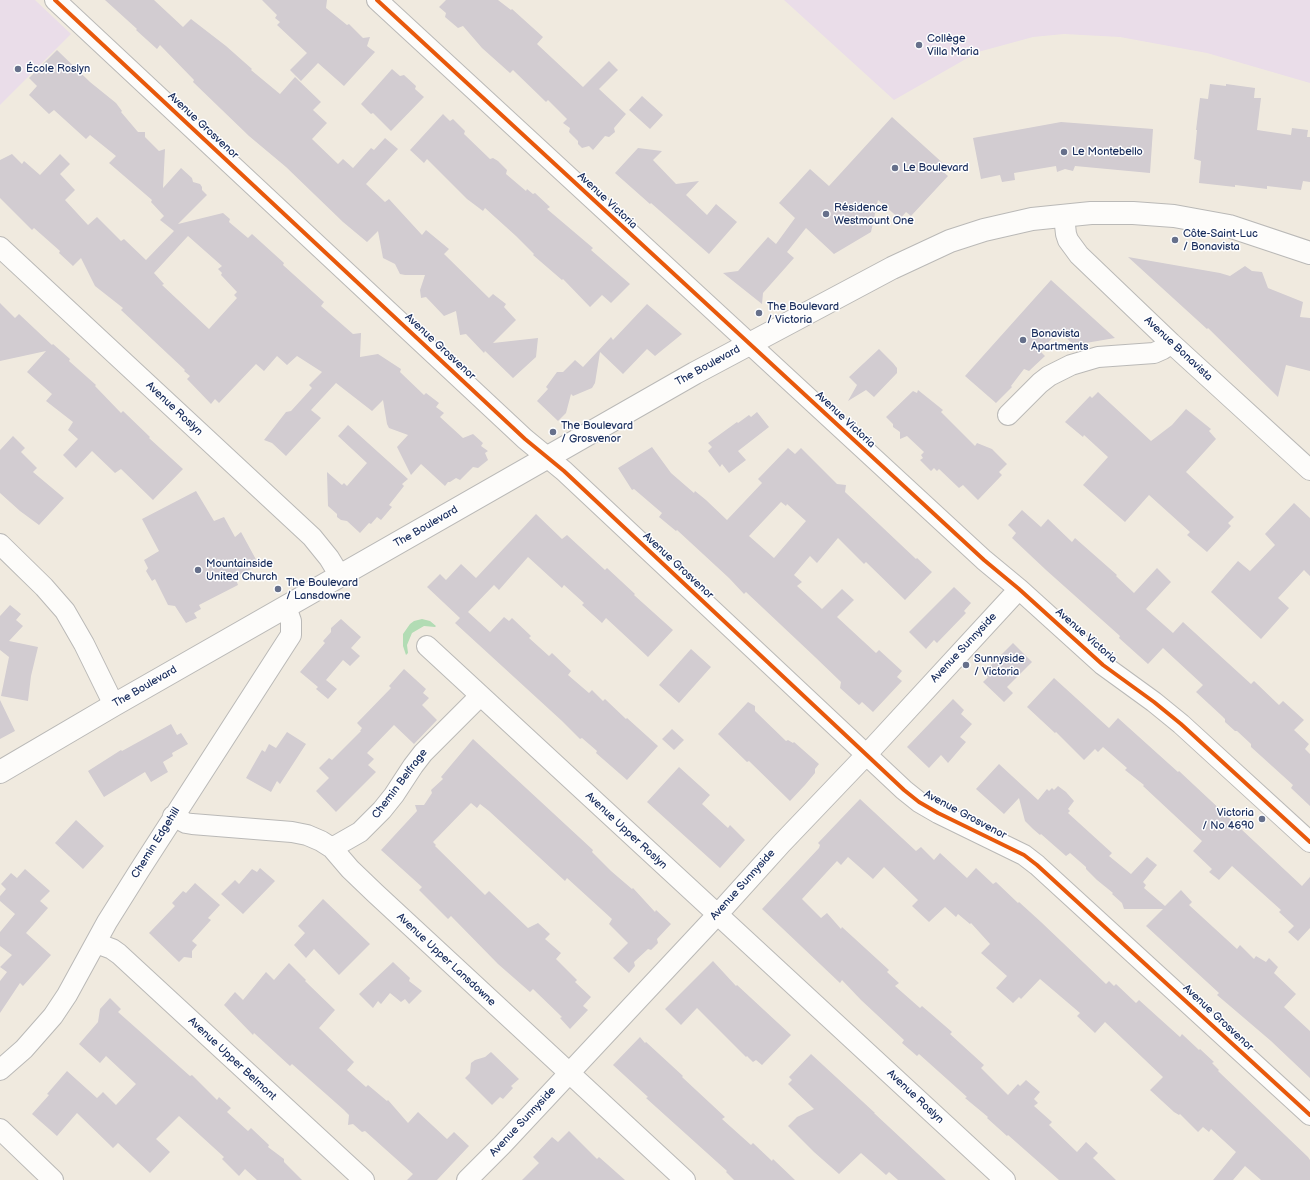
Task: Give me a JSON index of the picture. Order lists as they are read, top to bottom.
{
  "streets": {
    "main road": ["The Boulevard"],
    "street": [
      "Avenue Grosvenor",
      "Avenue Victoria",
      "Avenue Bonavista",
      "Avenue Roslyn",
      "Avenue Sunnyside",
      "Chemin Belfrage",
      "Avenue Upper Roslyn",
      "Chemin Edgehill",
      "Avenue Upper Lansdowne",
      "Avenue Upper Belmont"
    ]
  },
  "crossings": [
    ["Avenue Grosvenor", "The Boulevard"],
    ["Avenue Grosvenor", "Avenue Sunnyside"],
    ["Avenue Victoria", "The Boulevard"],
    ["Avenue Victoria", "Avenue Sunnyside"],
    ["Avenue Bonavista", "The Boulevard"],
    ["The Boulevard", "Avenue Roslyn"],
    ["The Boulevard", "Chemin Edgehill"],
    ["Avenue Roslyn", "Avenue Upper Roslyn"],
    ["Avenue Sunnyside", "Avenue Upper Roslyn"],
    ["Avenue Sunnyside", "Avenue Upper Lansdowne"],
    ["Chemin Belfrage", "Avenue Upper Roslyn"],
    ["Chemin Belfrage", "Avenue Upper Lansdowne"],
    ["Chemin Edgehill", "Avenue Upper Lansdowne"],
    ["Chemin Edgehill", "Avenue Upper Belmont"]
  ],
  "places": [
    "Collège Villa Maria",
    "École Roslyn",
    "Le Montebello",
    "Le Boulevard",
    "Résidence Westmount One",
    "Côte-Saint-Luc / Bonavista",
    "The Boulevard / Victoria",
    "Bonavista Apartments",
    "The Boulevard / Grosvenor",
    "Mountainside United Church",
    "The Boulevard / Lansdowne",
    "Sunnyside / Victoria",
    "Victoria / No 4690"
  ]
}
